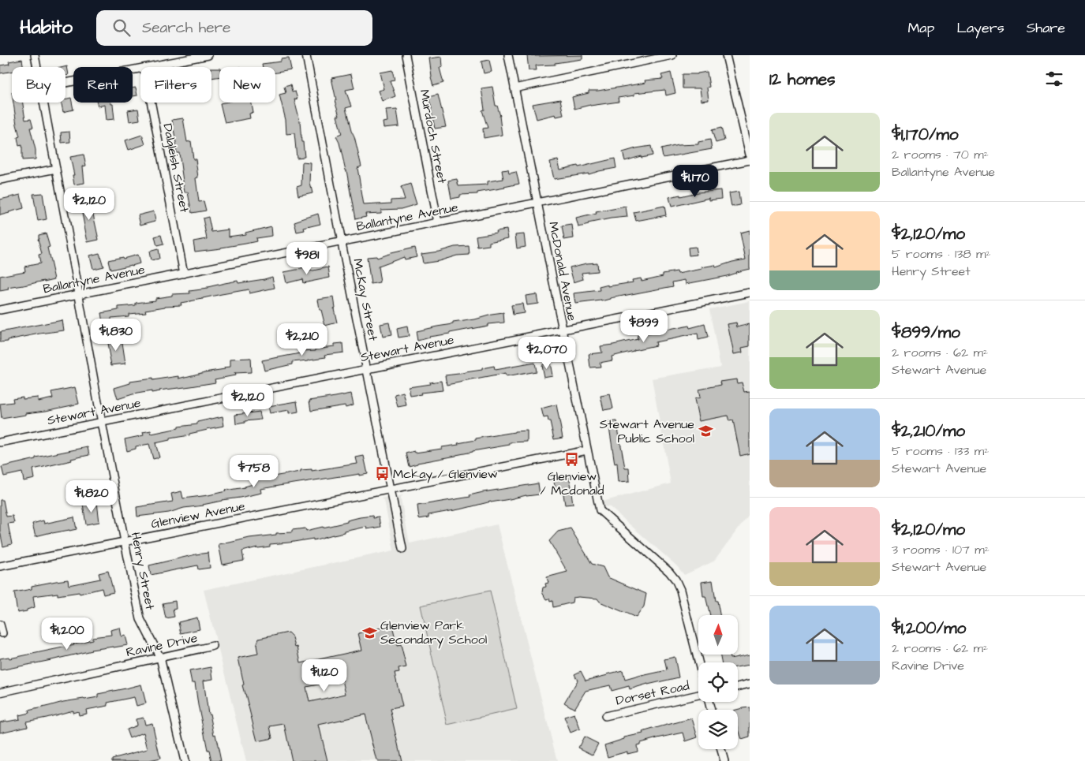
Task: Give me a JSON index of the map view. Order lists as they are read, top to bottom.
{
  "streets": {
    "street": [
      "Murdoch Street",
      "Dalgleish Street",
      "Ballantyne Avenue",
      "McDonald Avenue",
      "McKay Street",
      "Stewart Avenue",
      "Glenview Avenue",
      "Henry Street",
      "Ravine Drive",
      "Dorset Road"
    ]
  },
  "crossings": [
    ["Murdoch Street", "Ballantyne Avenue"],
    ["Dalgleish Street", "Ballantyne Avenue"],
    ["Ballantyne Avenue", "McDonald Avenue"],
    ["Ballantyne Avenue", "McKay Street"],
    ["Ballantyne Avenue", "Henry Street"],
    ["McDonald Avenue", "Stewart Avenue"],
    ["McDonald Avenue", "Glenview Avenue"],
    ["McKay Street", "Stewart Avenue"],
    ["McKay Street", "Glenview Avenue"],
    ["Stewart Avenue", "Henry Street"],
    ["Glenview Avenue", "Henry Street"],
    ["Henry Street", "Ravine Drive"]
  ],
  "places": {
    "school or university": ["Stewart Avenue Public School", "Glenview Park Secondary School"],
    "bus stop": ["Glenview / Mcdonald", "Mckay / Glenview"]
  },
  "north": "top",
  "page": {
    "header": "Habito",
    "search": "Search here",
    "nav": ["Map", "Layers", "Share"],
    "heading": "12 homes",
    "chip": [
      "Buy",
      "Rent",
      "Filters",
      "New"
    ],
    "list": [
      {
        "name": "$1,170/mo",
        "note": "2 rooms · 70 m² · Ballantyne Avenue"
      },
      {
        "name": "$2,120/mo",
        "note": "5 rooms · 138 m² · Henry Street"
      },
      {
        "name": "$899/mo",
        "note": "2 rooms · 62 m² · Stewart Avenue"
      },
      {
        "name": "$2,210/mo",
        "note": "5 rooms · 133 m² · Stewart Avenue"
      },
      {
        "name": "$2,120/mo",
        "note": "3 rooms · 107 m² · Stewart Avenue"
      },
      {
        "name": "$1,200/mo",
        "note": "2 rooms · 62 m² · Ravine Drive"
      }
    ],
    "price": [
      "$1,170",
      "$2,120",
      "$981",
      "$899",
      "$1,830",
      "$2,210",
      "$2,070",
      "$2,120",
      "$758",
      "$1,820",
      "$1,200",
      "$1,120"
    ]
  }
}
